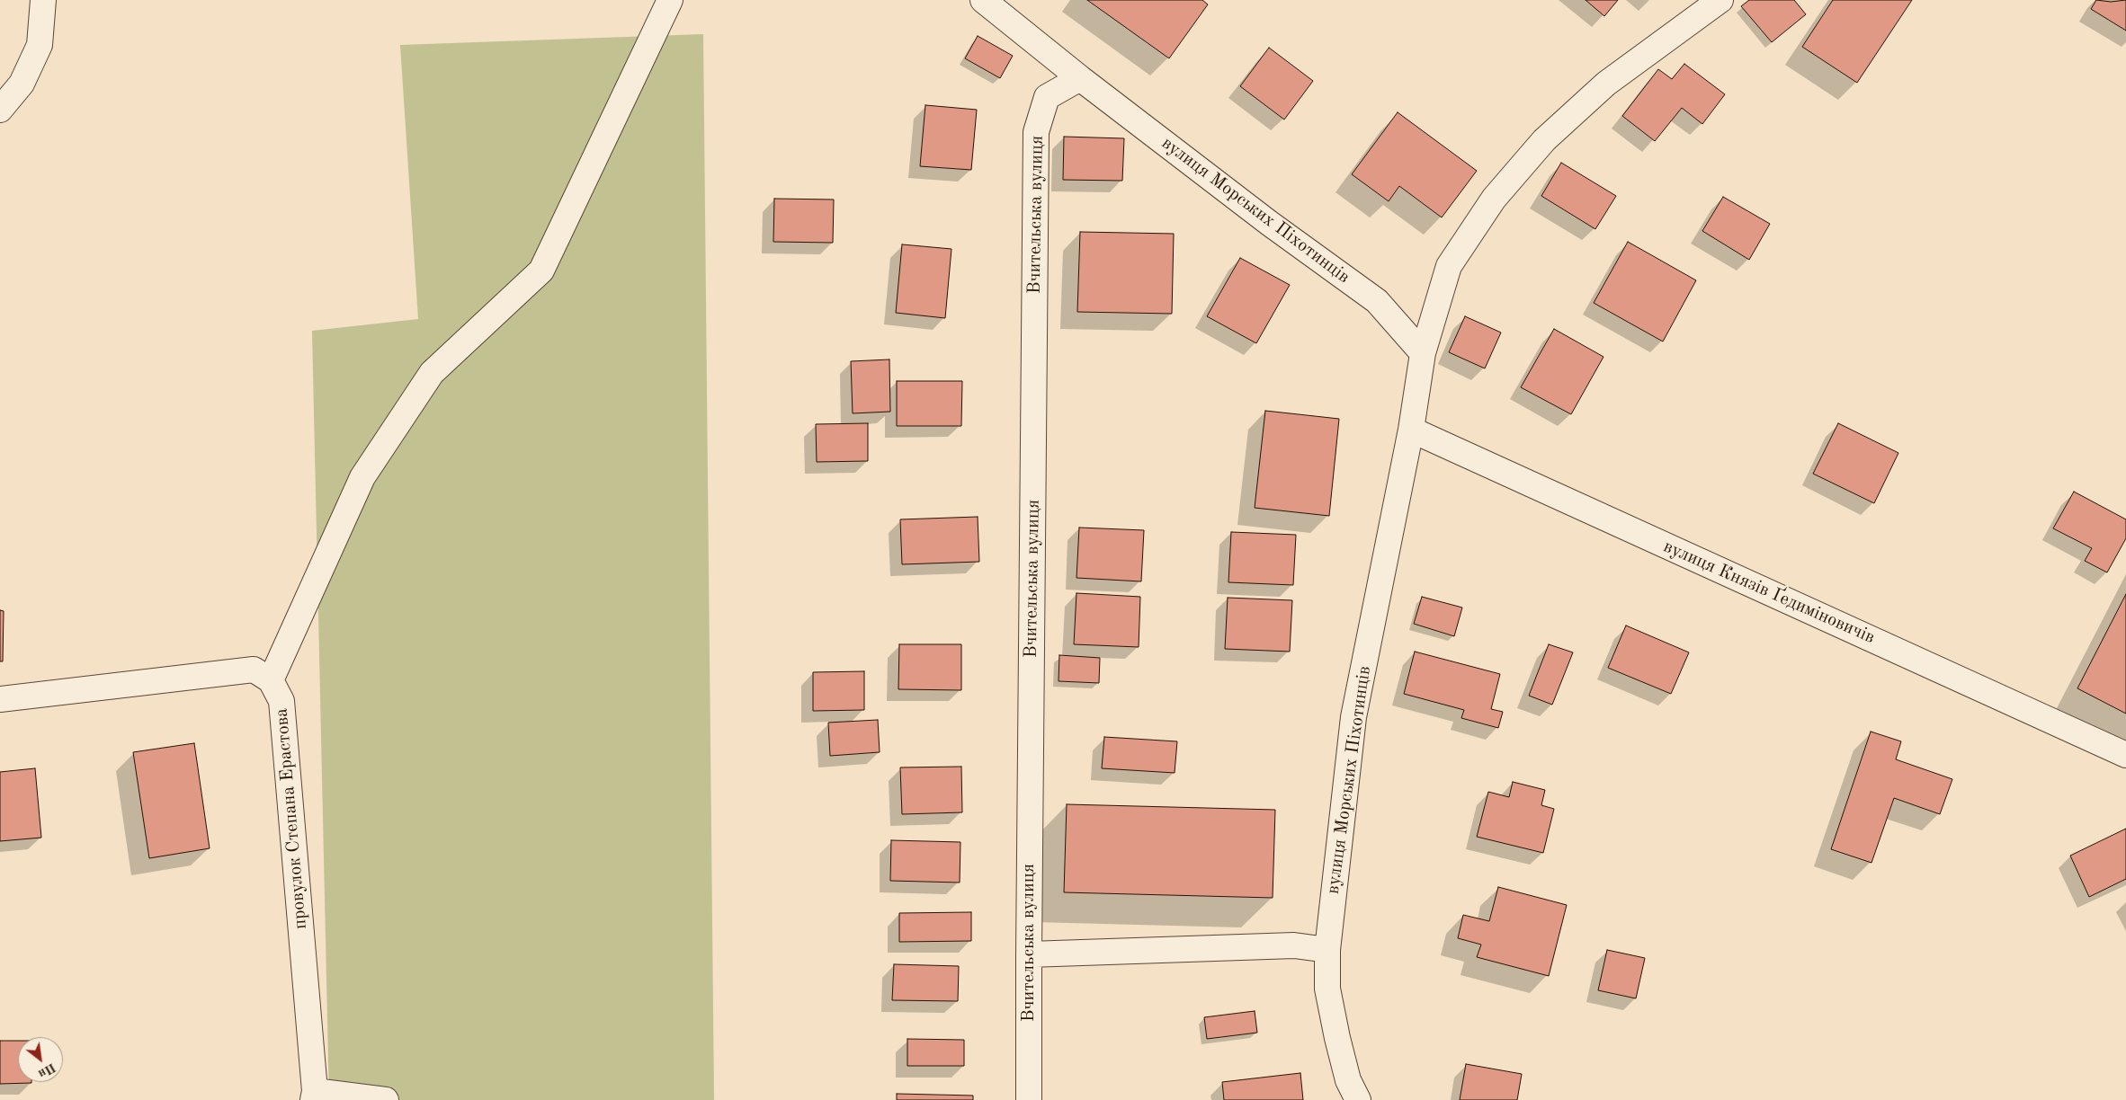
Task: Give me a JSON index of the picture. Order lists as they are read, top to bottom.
{
  "streets": {
    "street": [
      "вулиця Морських Піхотинців",
      "Вчительська вулиця",
      "вулиця Князів Ґедиміновичів",
      "провулок Степана Ерастова"
    ]
  },
  "crossings": [
    ["вулиця Морських Піхотинців", "Вчительська вулиця"],
    ["вулиця Морських Піхотинців", "вулиця Князів Ґедиміновичів"]
  ],
  "north": "bottom right"
}
